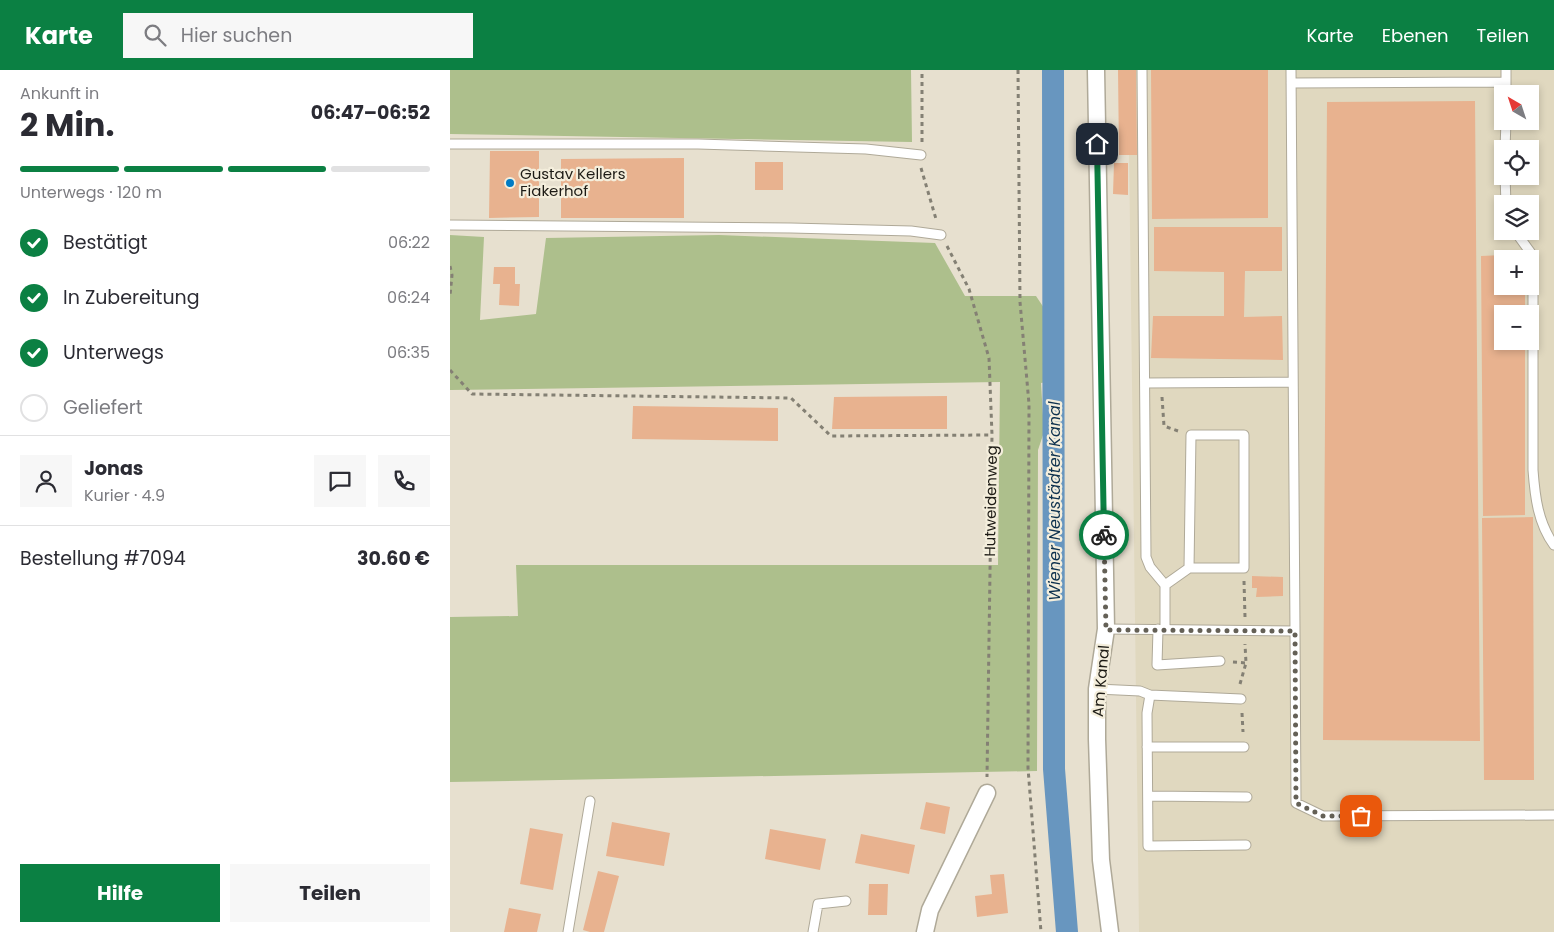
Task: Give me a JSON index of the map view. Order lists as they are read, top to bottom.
{
  "streets": {
    "street": ["Am Kanal"],
    "path": ["Hutweidenweg"]
  },
  "water": ["Wiener Neustädter Kanal"],
  "places": ["Gustav Kellers Fiakerhof"],
  "north": "top left",
  "page": {
    "header": "Karte",
    "search": "Hier suchen",
    "nav": ["Karte", "Ebenen", "Teilen"],
    "heading": ["2 Min.", "Ankunft in", "06:47–06:52"],
    "panel": [
      "Jonas",
      "Kurier · 4.9",
      "Bestellung #7094",
      "30.60 €"
    ],
    "map_buttons": ["+", "−"],
    "bar": "Unterwegs · 120 m",
    "list": [
      ["Bestätigt", "06:22"],
      ["In Zubereitung", "06:24"],
      ["Unterwegs", "06:35"],
      "Geliefert"
    ],
    "buttons": ["Hilfe", "Teilen"]
  }
}
